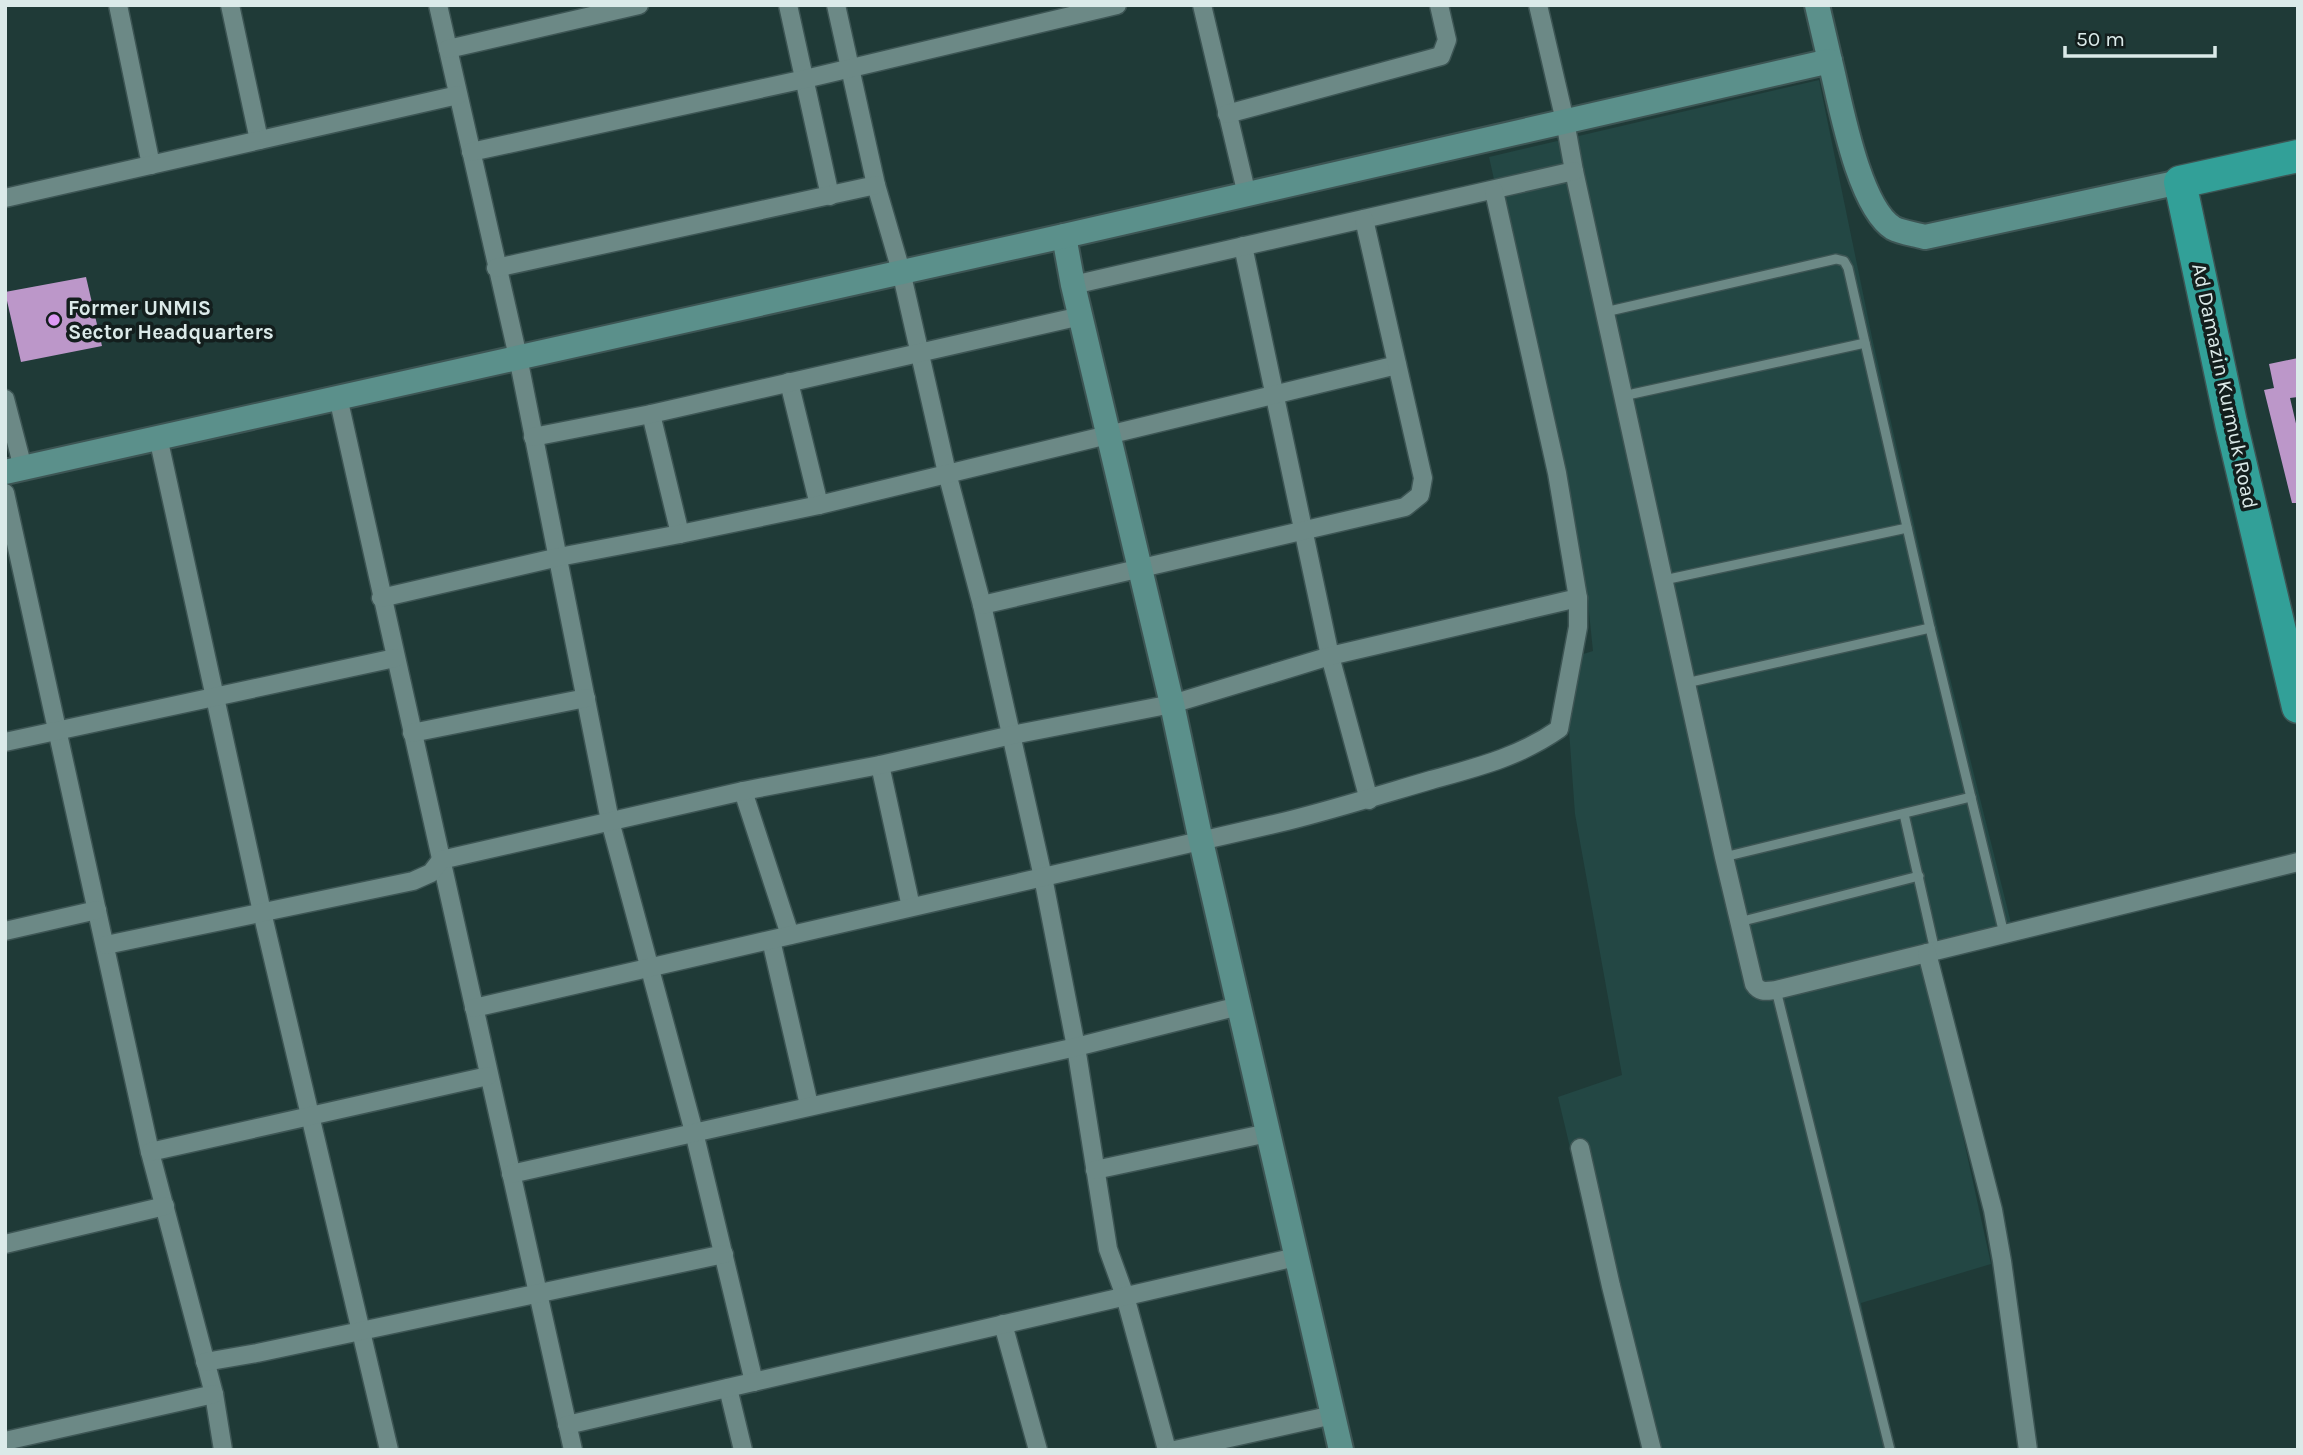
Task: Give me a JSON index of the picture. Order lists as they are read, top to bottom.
{
  "streets": {
    "highway": ["Ad Damazin Kurmuk Road"]
  },
  "places": ["Former UNMIS Sector Headquarters"],
  "scale_bar": "50 m"
}
